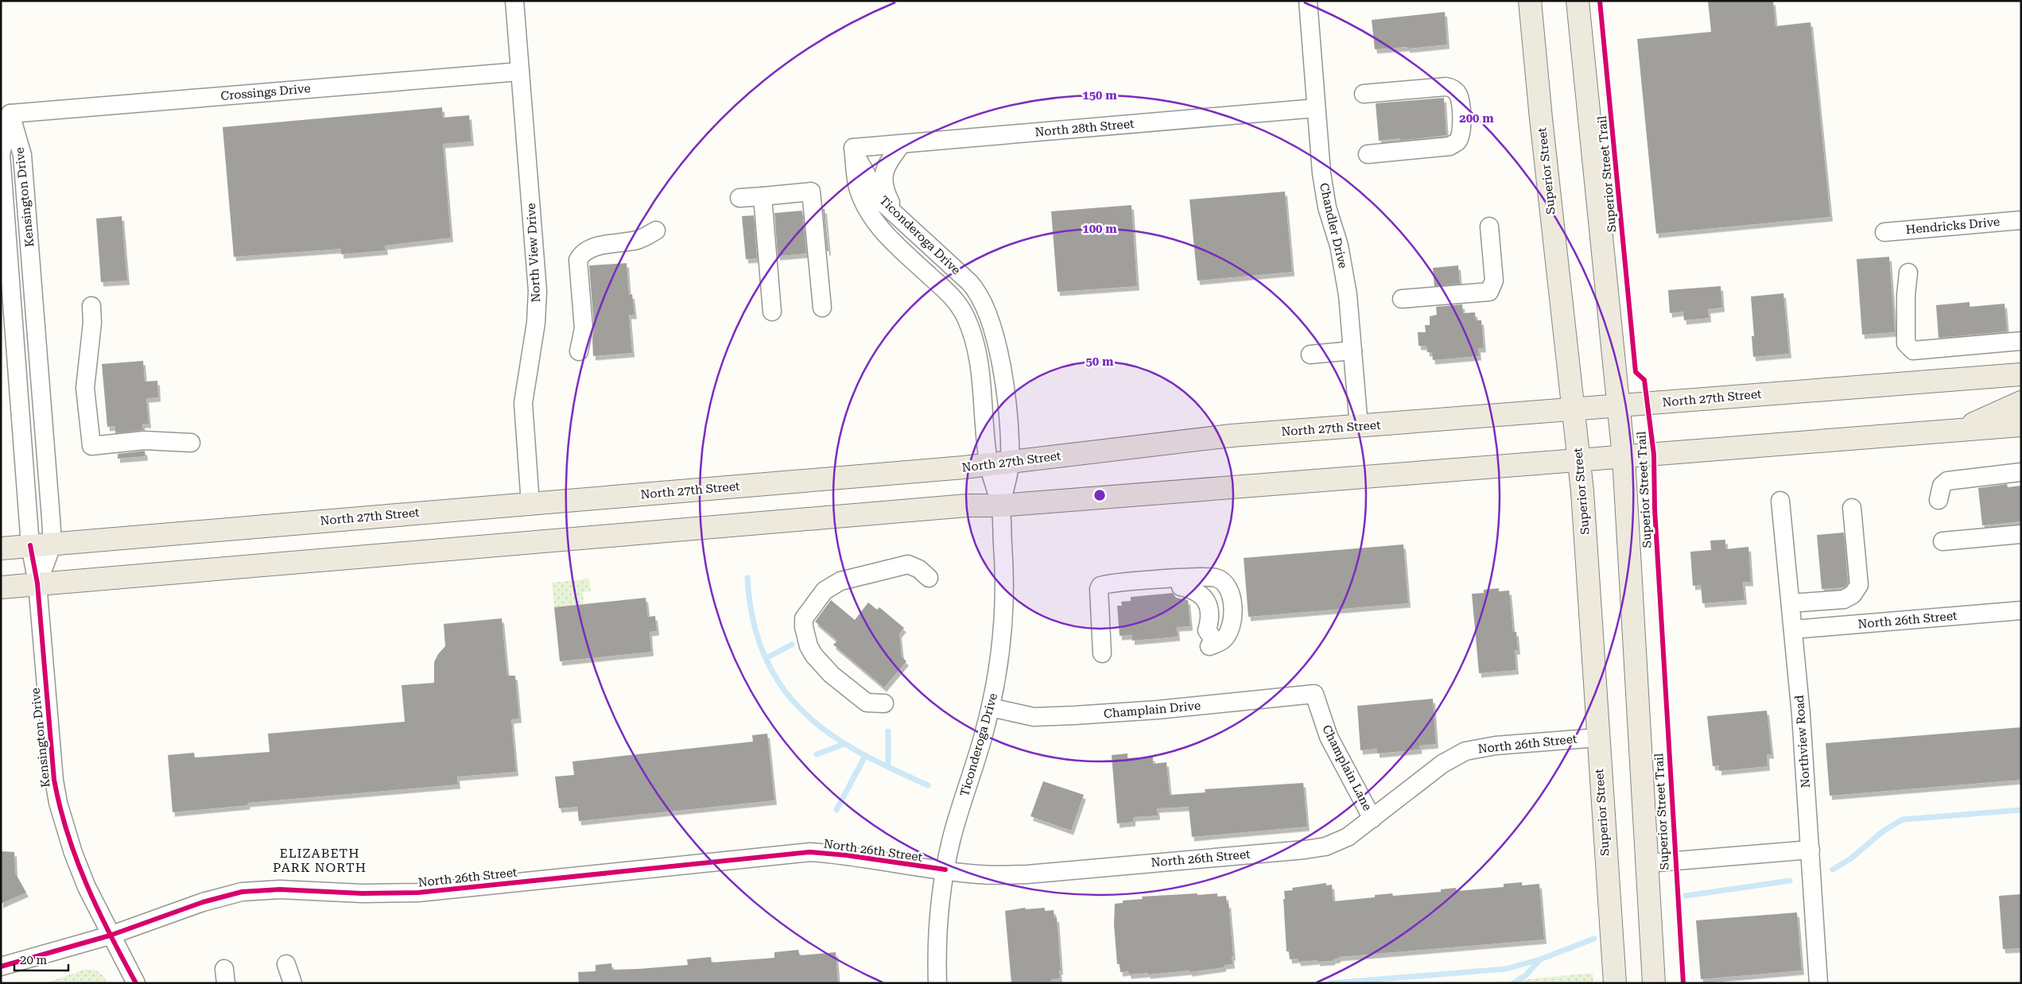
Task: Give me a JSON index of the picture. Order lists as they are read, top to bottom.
{
  "streets": {
    "main road": ["Superior Street", "North 27th Street"],
    "street": [
      "Crossings Drive",
      "North 28th Street",
      "Kensington Drive",
      "Chandler Drive",
      "Hendricks Drive",
      "Ticonderoga Drive",
      "North View Drive",
      "North 26th Street",
      "Champlain Drive",
      "Northview Road",
      "Champlain Lane"
    ],
    "cycle path": ["Superior Street Trail"]
  },
  "crossings": [
    ["Crossings Drive", "Kensington Drive"],
    ["Crossings Drive", "North View Drive"],
    ["North 28th Street", "Chandler Drive"],
    ["North 28th Street", "Ticonderoga Drive"],
    ["Superior Street", "North 27th Street"],
    ["Superior Street", "North 26th Street"],
    ["Kensington Drive", "North 27th Street"],
    ["Kensington Drive", "North 26th Street"],
    ["Chandler Drive", "North 27th Street"],
    ["Ticonderoga Drive", "North 27th Street"],
    ["Ticonderoga Drive", "North 26th Street"],
    ["Ticonderoga Drive", "Champlain Drive"],
    ["North View Drive", "North 27th Street"],
    ["North 26th Street", "Northview Road"],
    ["North 26th Street", "Champlain Lane"],
    ["Champlain Drive", "Champlain Lane"]
  ],
  "districts": ["ELIZABETH PARK NORTH"],
  "scale_bar": "20 m",
  "rings": [
    "150 m",
    "200 m",
    "100 m",
    "50 m"
  ]
}
